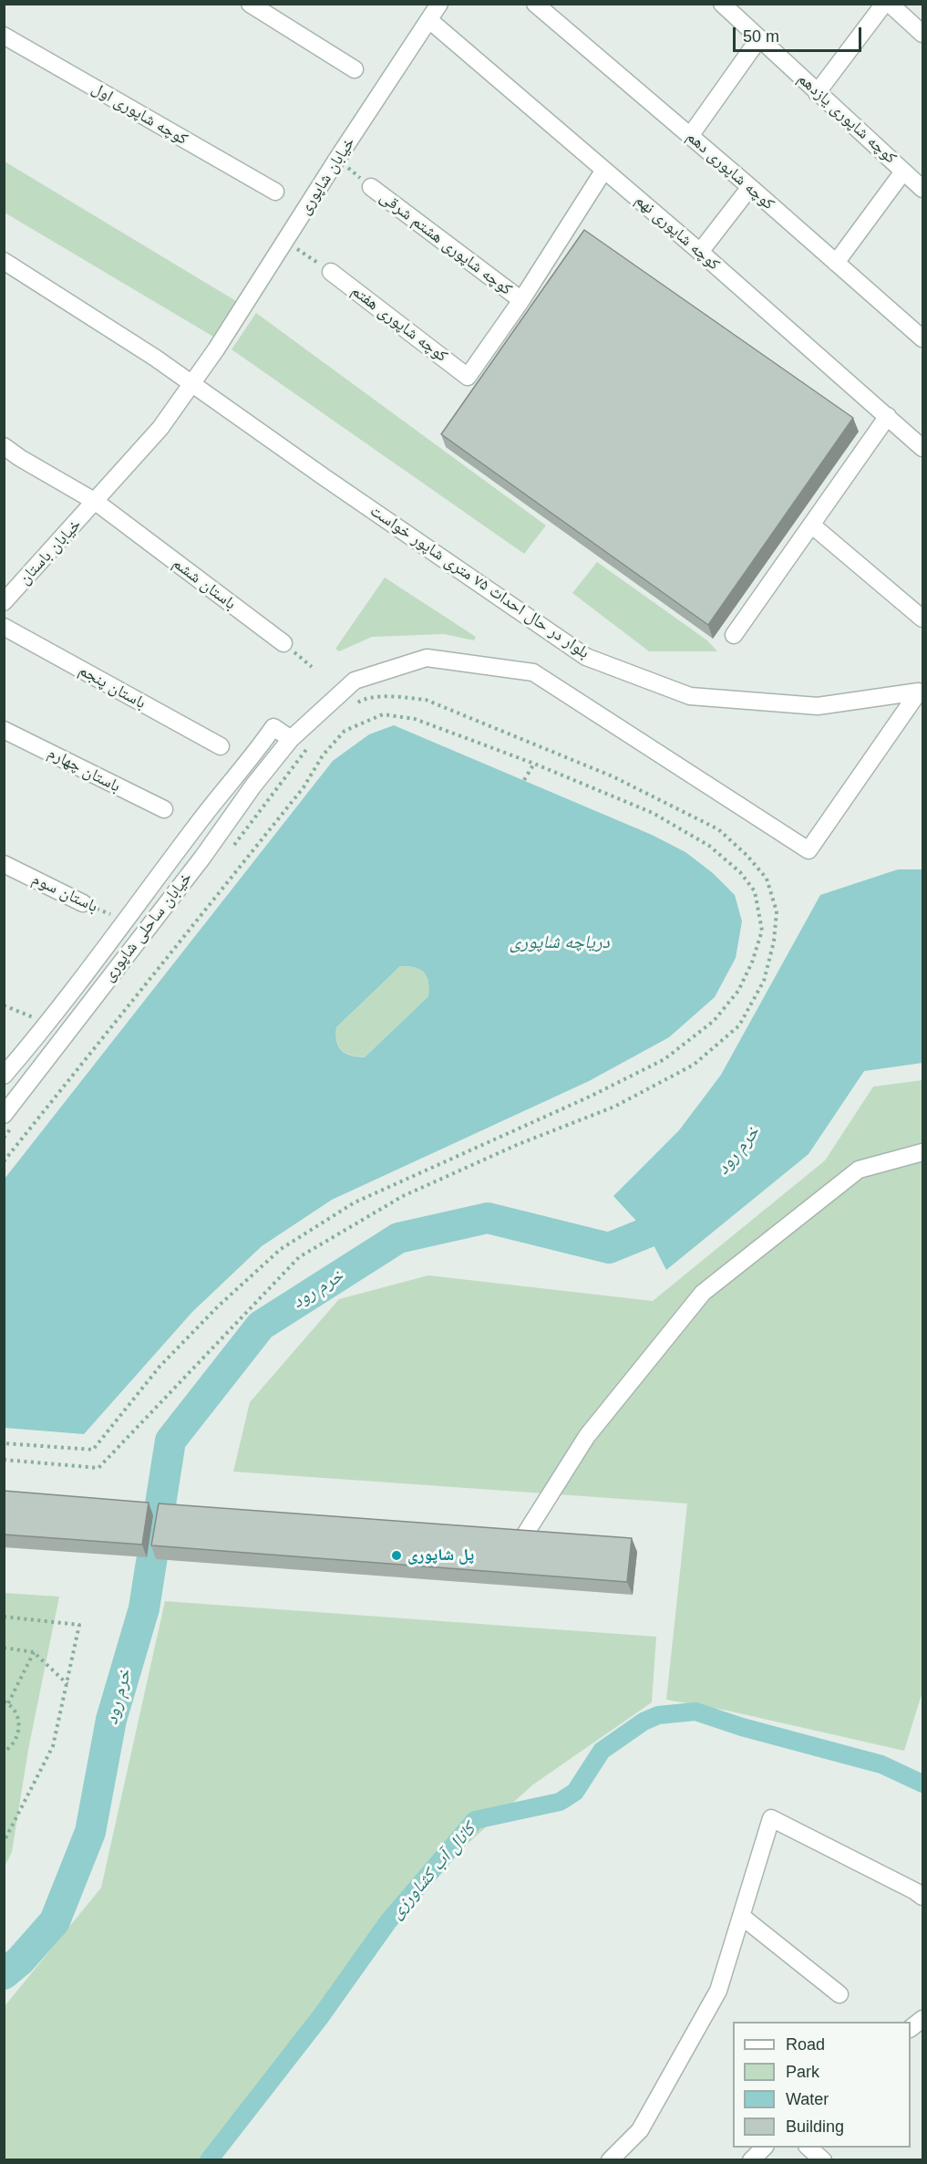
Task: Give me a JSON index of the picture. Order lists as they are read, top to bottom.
{
  "streets": {
    "street": [
      "کوچه شاپوری اول",
      "کوچه شاپوری یازدهم",
      "کوچه شاپوری دهم",
      "خیابان شاپوری",
      "کوچه شاپوری نهم",
      "کوچه شاپوری هشتم شرقی",
      "کوچه شاپوری هفتم",
      "خیابان باستان",
      "بلوار در حال احداث ۷۵ متری شاپور خواست",
      "باستان ششم",
      "باستان پنجم",
      "باستان چهارم",
      "باستان سوم",
      "خیابان ساحلی شاپوری"
    ]
  },
  "crossings": [
    ["خیابان شاپوری", "کوچه شاپوری نهم"],
    ["خیابان شاپوری", "خیابان باستان"],
    ["خیابان شاپوری", "بلوار در حال احداث ۷۵ متری شاپور خواست"],
    ["کوچه شاپوری هشتم شرقی", "کوچه شاپوری هفتم"],
    ["خیابان باستان", "بلوار در حال احداث ۷۵ متری شاپور خواست"],
    ["خیابان باستان", "باستان ششم"],
    ["بلوار در حال احداث ۷۵ متری شاپور خواست", "خیابان ساحلی شاپوری"],
    ["باستان سوم", "خیابان ساحلی شاپوری"]
  ],
  "water": ["دریاچه شاپوری", "خرم رود", "کانال آب کشاورزی"],
  "places": ["پل شاپوری"],
  "legend": [
    "Road",
    "Park",
    "Water",
    "Building"
  ],
  "scale_bar": "50 m"
}
